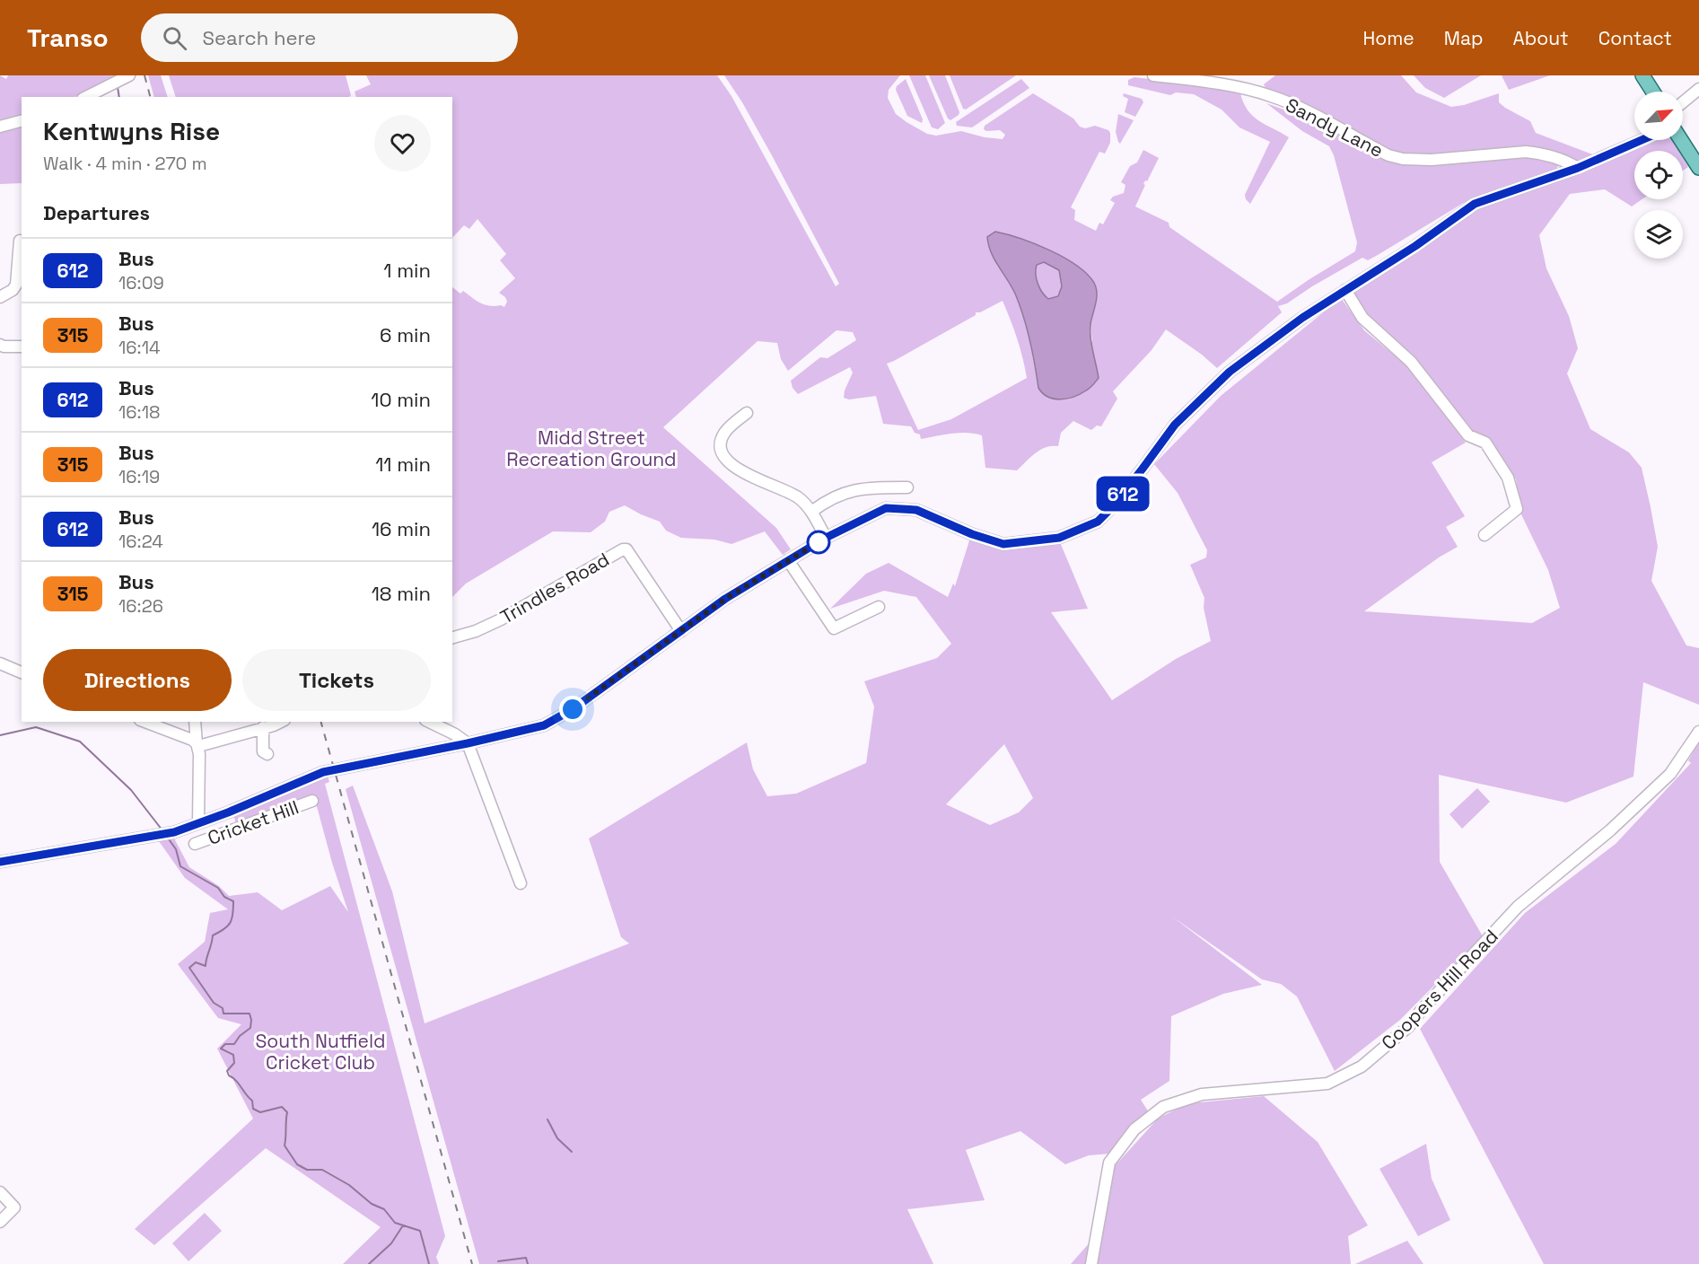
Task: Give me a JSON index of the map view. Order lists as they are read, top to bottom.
{
  "streets": {
    "street": [
      "Sandy Lane",
      "Trindles Road",
      "Cricket Hill",
      "Coopers Hill Road"
    ]
  },
  "parks": ["Midd Street Recreation Ground", "South Nutfield Cricket Club"],
  "lines": ["bus line 612"],
  "north": "top right",
  "page": {
    "header": "Transo",
    "search": "Search here",
    "nav": [
      "Home",
      "Map",
      "About",
      "Contact"
    ],
    "on_map": "612",
    "heading": [
      ["Kentwyns Rise", "Walk · 4 min · 270 m"],
      "Departures"
    ],
    "list": [
      {
        "mark": "612",
        "name": "Bus",
        "note": "16:09",
        "value": "1 min"
      },
      {
        "mark": "315",
        "name": "Bus",
        "note": "16:14",
        "value": "6 min"
      },
      {
        "mark": "612",
        "name": "Bus",
        "note": "16:18",
        "value": "10 min"
      },
      {
        "mark": "315",
        "name": "Bus",
        "note": "16:19",
        "value": "11 min"
      },
      {
        "mark": "612",
        "name": "Bus",
        "note": "16:24",
        "value": "16 min"
      },
      {
        "mark": "315",
        "name": "Bus",
        "note": "16:26",
        "value": "18 min"
      }
    ],
    "buttons": ["Directions", "Tickets"]
  }
}
